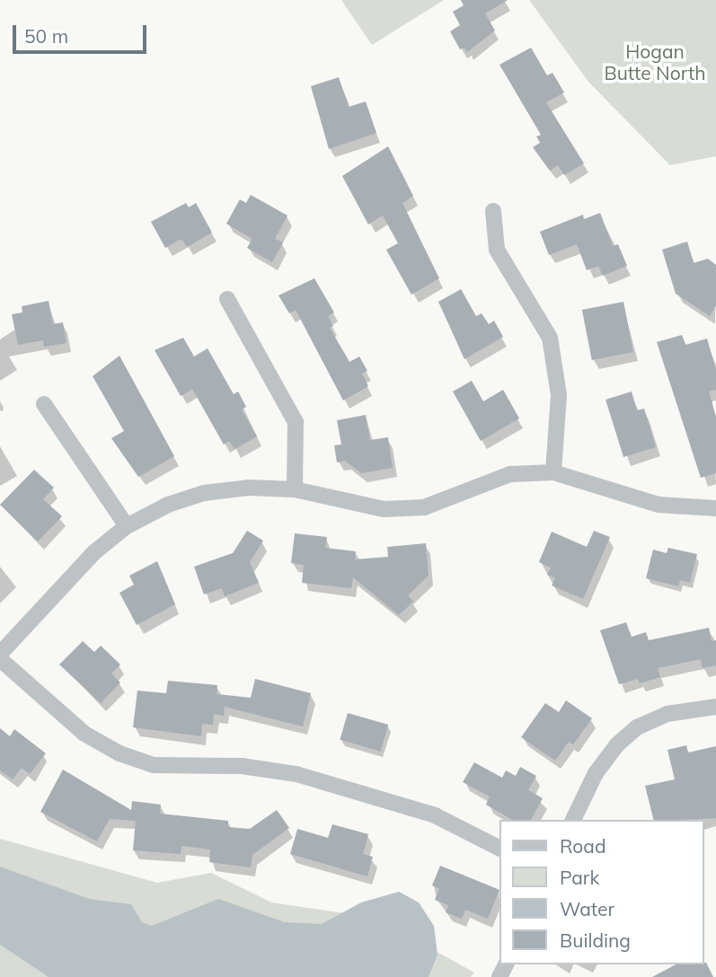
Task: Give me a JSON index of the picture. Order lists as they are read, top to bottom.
{
  "parks": ["Hogan Butte North"],
  "legend": [
    "Road",
    "Park",
    "Water",
    "Building"
  ],
  "scale_bar": "50 m"
}
